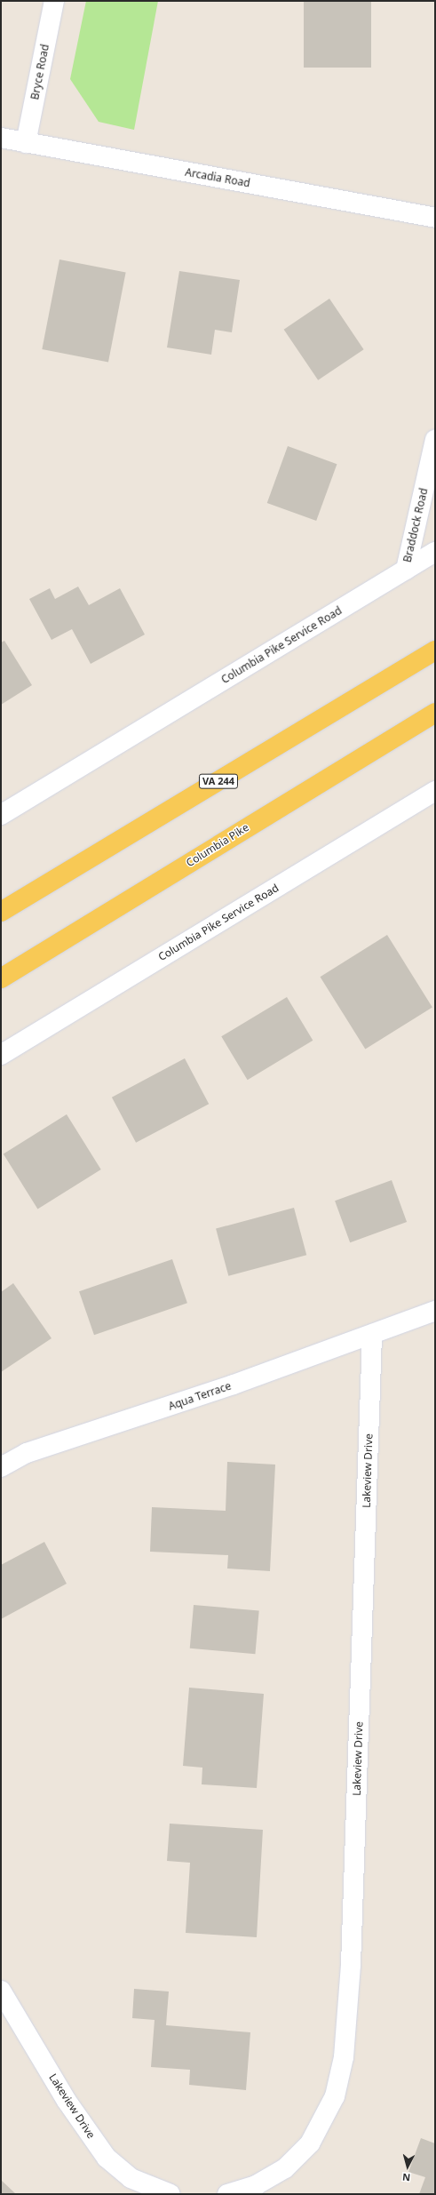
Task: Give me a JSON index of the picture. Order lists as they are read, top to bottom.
{
  "streets": {
    "main road": ["VA 244", "Columbia Pike"],
    "street": [
      "Bryce Road",
      "Arcadia Road",
      "Braddock Road",
      "Columbia Pike Service Road",
      "Aqua Terrace",
      "Lakeview Drive"
    ]
  },
  "crossings": [
    ["Bryce Road", "Arcadia Road"],
    ["Braddock Road", "Columbia Pike Service Road"],
    ["Aqua Terrace", "Lakeview Drive"]
  ],
  "north": "bottom"
}
